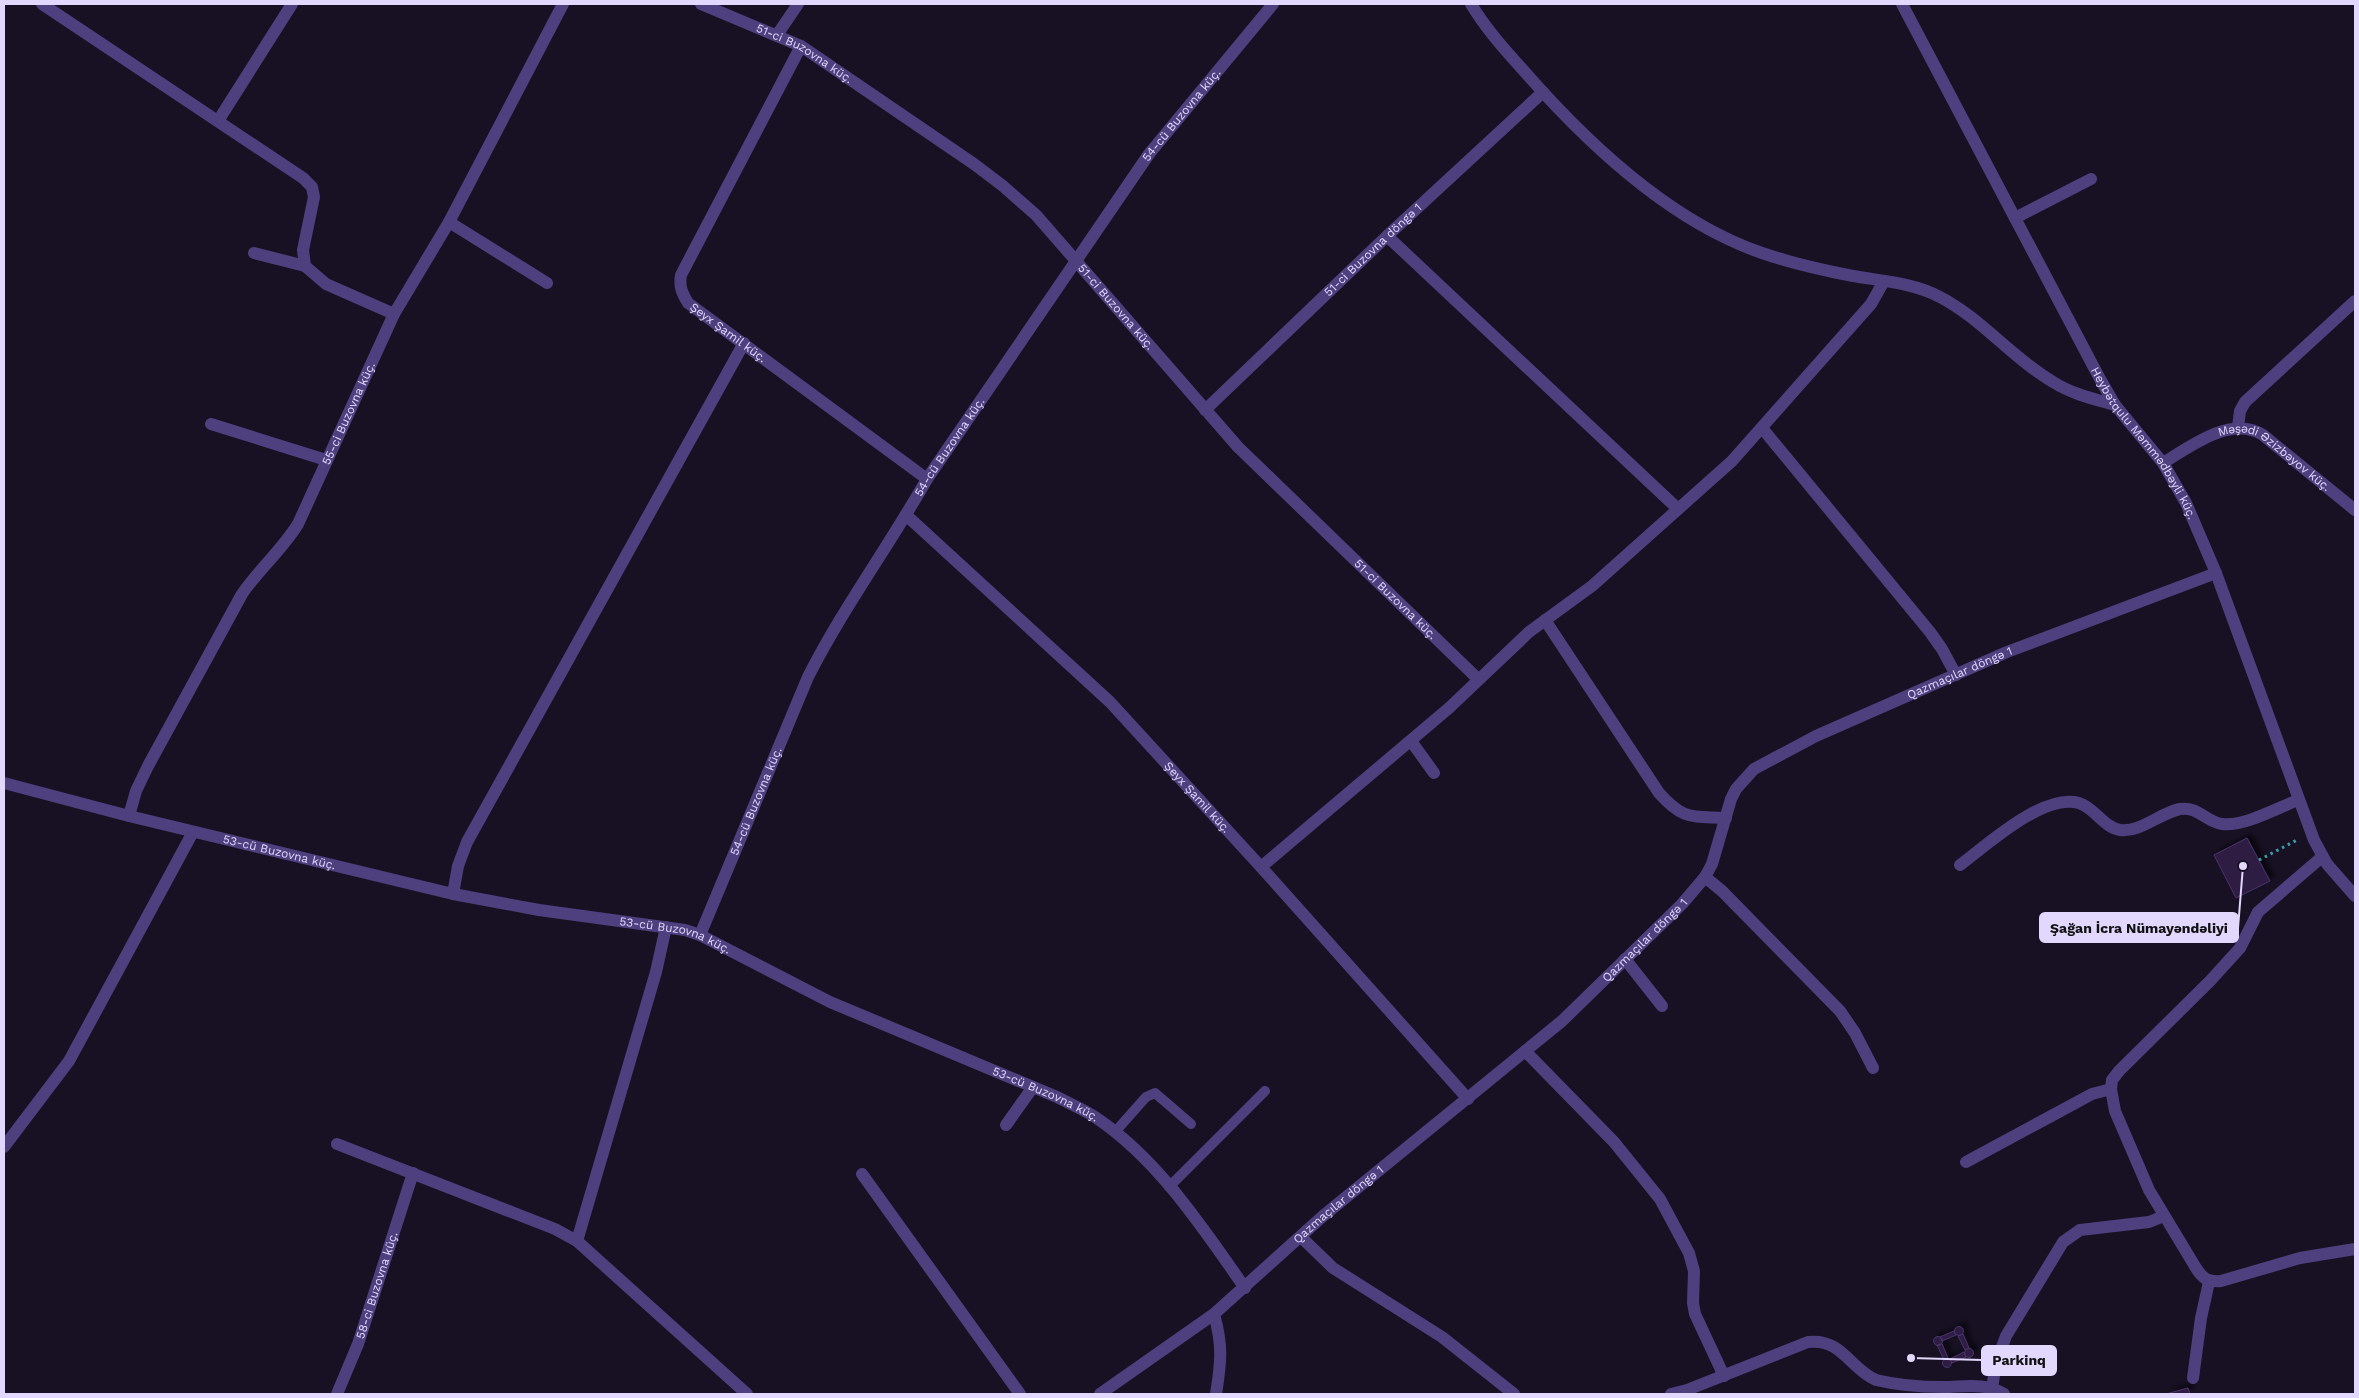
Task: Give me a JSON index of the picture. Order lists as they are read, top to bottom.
{
  "streets": {
    "street": [
      "51-ci Buzovna küç.",
      "54-cü Buzovna küç.",
      "51-ci Buzovna döngə 1",
      "Şeyx Şamil küç.",
      "55-ci Buzovna küç.",
      "Heybətqulu Məmmədbəyli küç.",
      "Məşədi Əzizbəyov küç.",
      "Qazmaçılar döngə 1",
      "53-cü Buzovna küç.",
      "58-ci Buzovna küç."
    ]
  },
  "crossings": [
    ["51-ci Buzovna küç.", "54-cü Buzovna küç."],
    ["51-ci Buzovna küç.", "51-ci Buzovna döngə 1"],
    ["51-ci Buzovna küç.", "Şeyx Şamil küç."],
    ["54-cü Buzovna küç.", "Şeyx Şamil küç."],
    ["54-cü Buzovna küç.", "53-cü Buzovna küç."],
    ["Şeyx Şamil küç.", "Qazmaçılar döngə 1"],
    ["55-ci Buzovna küç.", "53-cü Buzovna küç."],
    ["Heybətqulu Məmmədbəyli küç.", "Məşədi Əzizbəyov küç."],
    ["Heybətqulu Məmmədbəyli küç.", "Qazmaçılar döngə 1"],
    ["Qazmaçılar döngə 1", "53-cü Buzovna küç."]
  ],
  "places": ["Şağan İcra Nümayəndəliyi", "Parkinq"]
}
